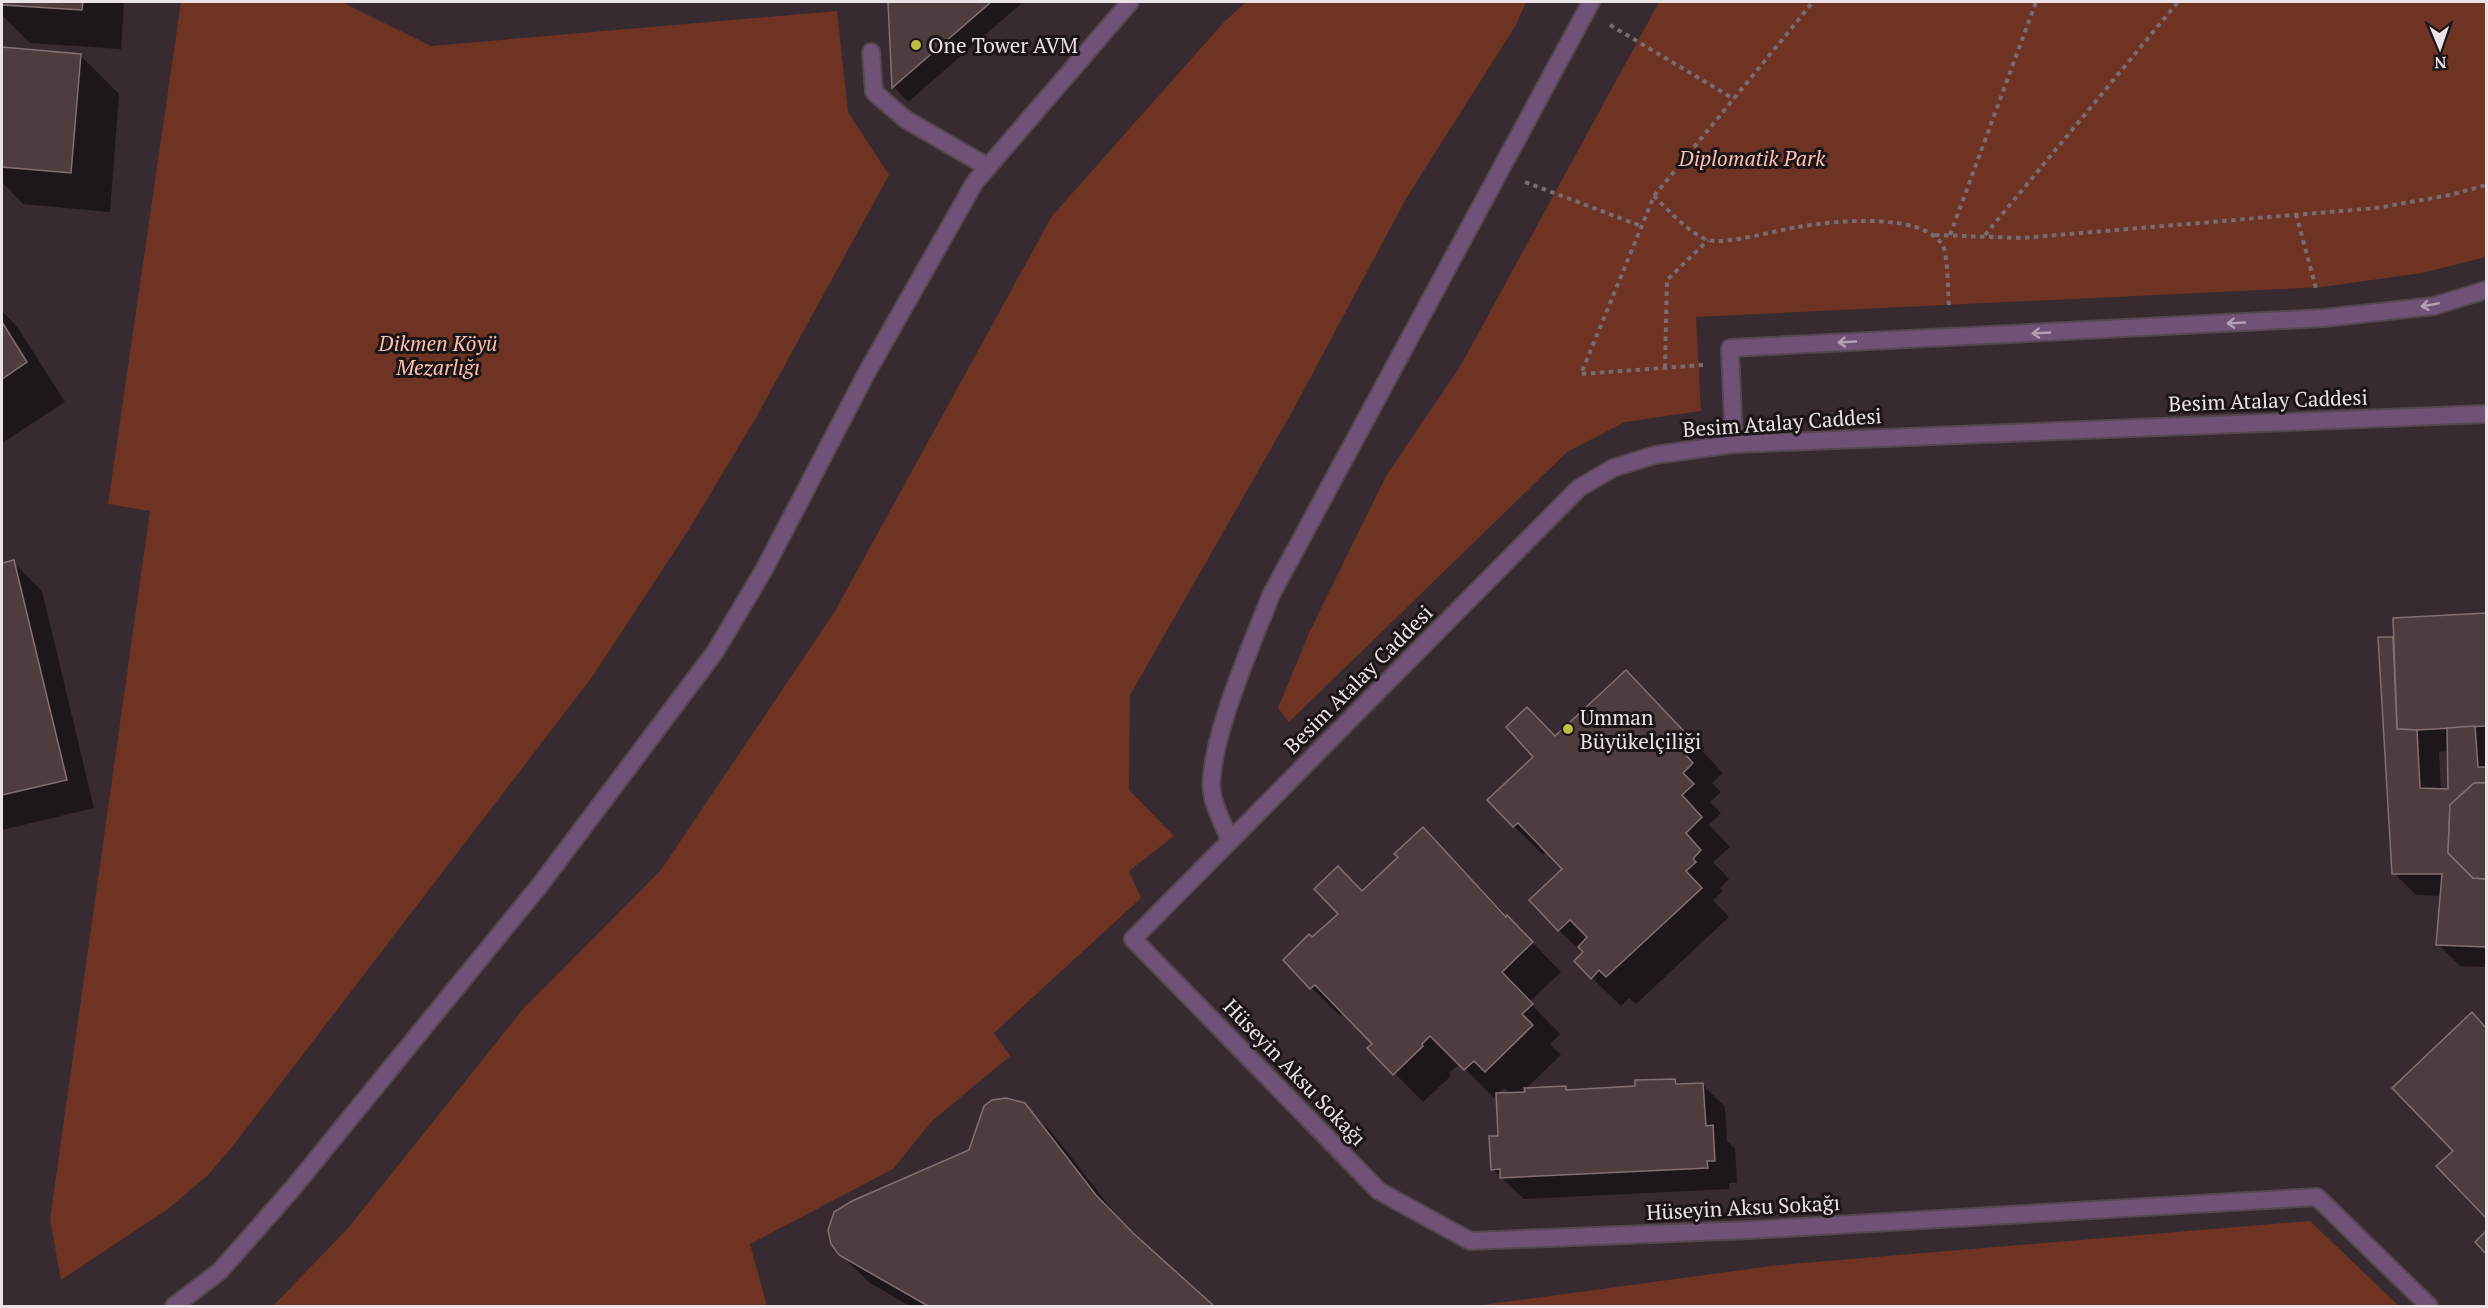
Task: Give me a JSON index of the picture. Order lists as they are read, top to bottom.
{
  "streets": {
    "street": ["Besim Atalay Caddesi", "Hüseyin Aksu Sokağı"]
  },
  "crossings": [
    ["Besim Atalay Caddesi", "Hüseyin Aksu Sokağı"]
  ],
  "parks": ["Diplomatik Park", "Dikmen Köyü Mezarlığı"],
  "places": ["One Tower AVM", "Umman Büyükelçiliği"],
  "north": "bottom"
}
